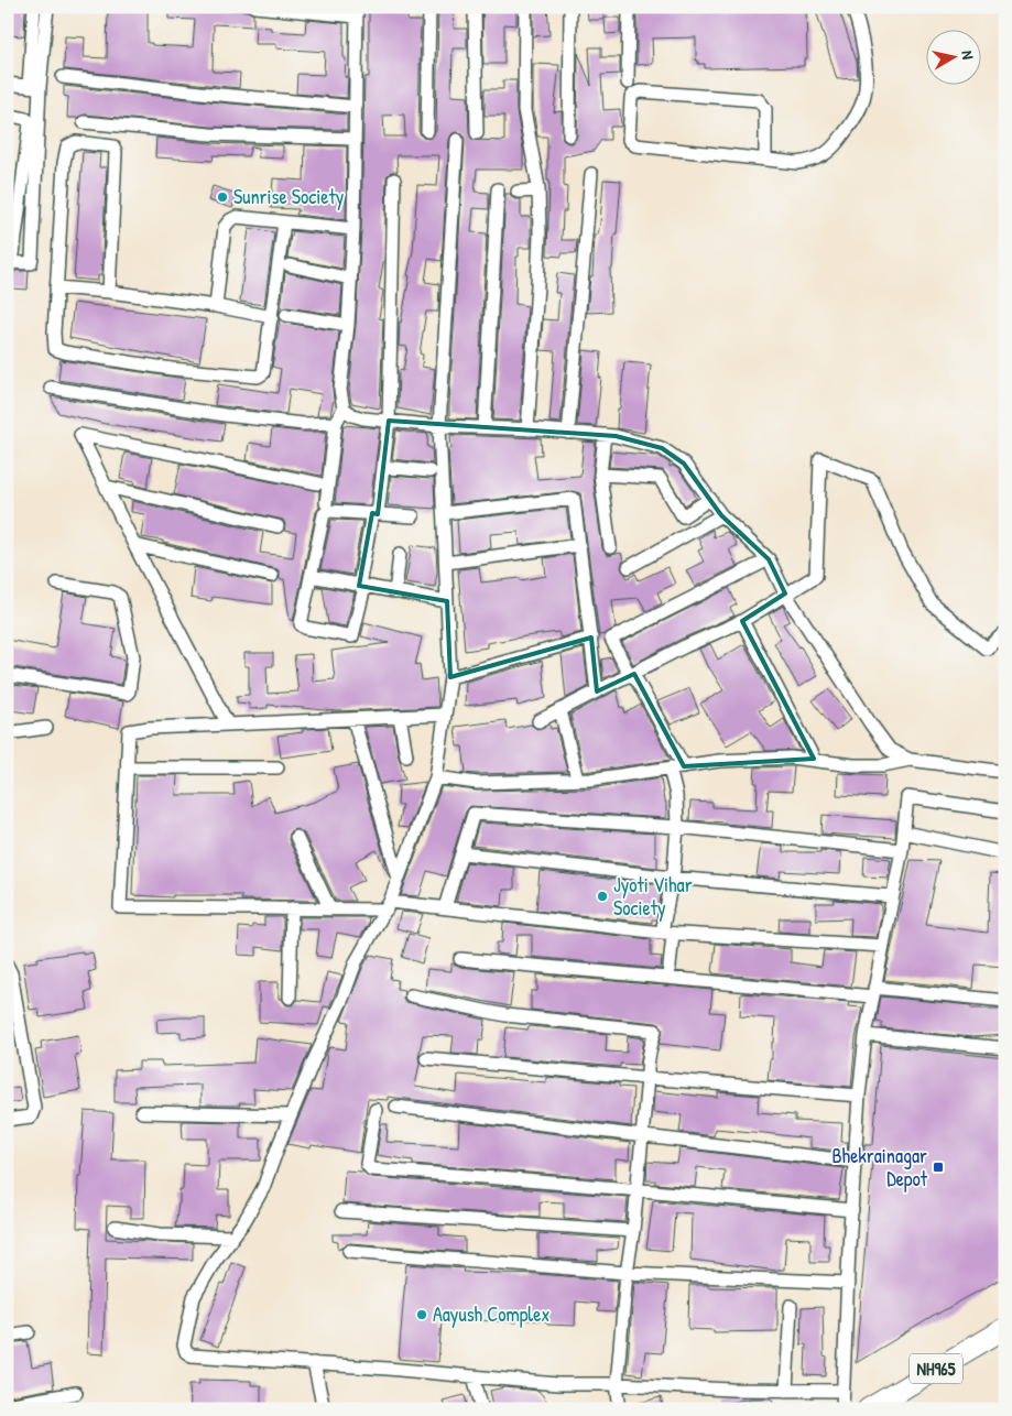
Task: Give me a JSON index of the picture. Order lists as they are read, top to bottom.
{
  "streets": {
    "highway": ["NH965"]
  },
  "places": {
    "other": ["Sunrise Society", "Jyoti Vihar Society", "Aayush Complex"],
    "transit": ["Bhekrainagar Depot"]
  },
  "north": "right"
}
